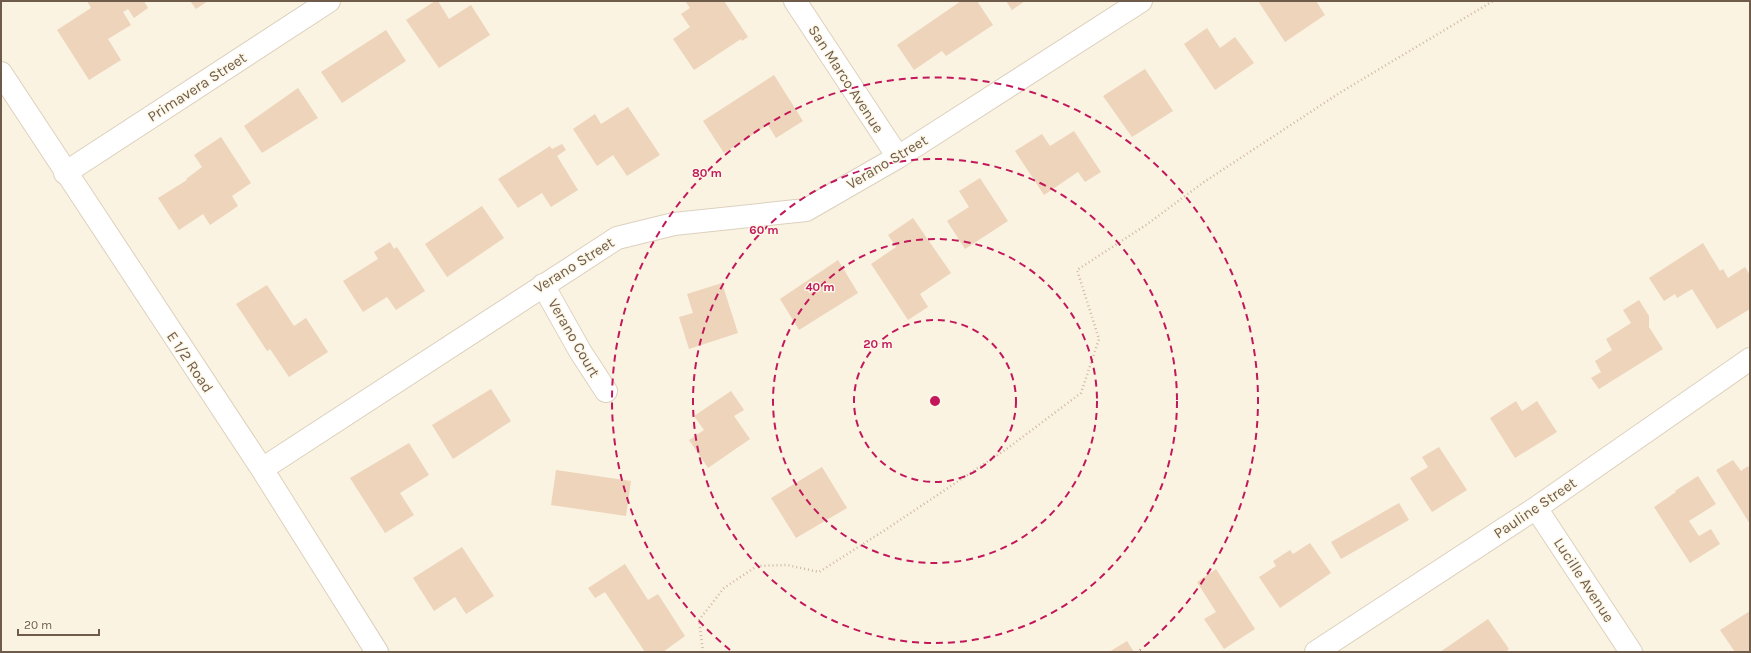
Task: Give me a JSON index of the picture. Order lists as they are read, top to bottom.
{
  "streets": {
    "street": [
      "San Marco Avenue",
      "Primavera Street",
      "Verano Street",
      "Verano Court",
      "E 1/2 Road",
      "Pauline Street",
      "Lucille Avenue"
    ]
  },
  "crossings": [
    ["San Marco Avenue", "Verano Street"],
    ["Primavera Street", "E 1/2 Road"],
    ["Verano Street", "Verano Court"],
    ["Verano Street", "E 1/2 Road"],
    ["Pauline Street", "Lucille Avenue"]
  ],
  "scale_bar": "20 m",
  "rings": [
    "80 m",
    "60 m",
    "40 m",
    "20 m"
  ]
}
